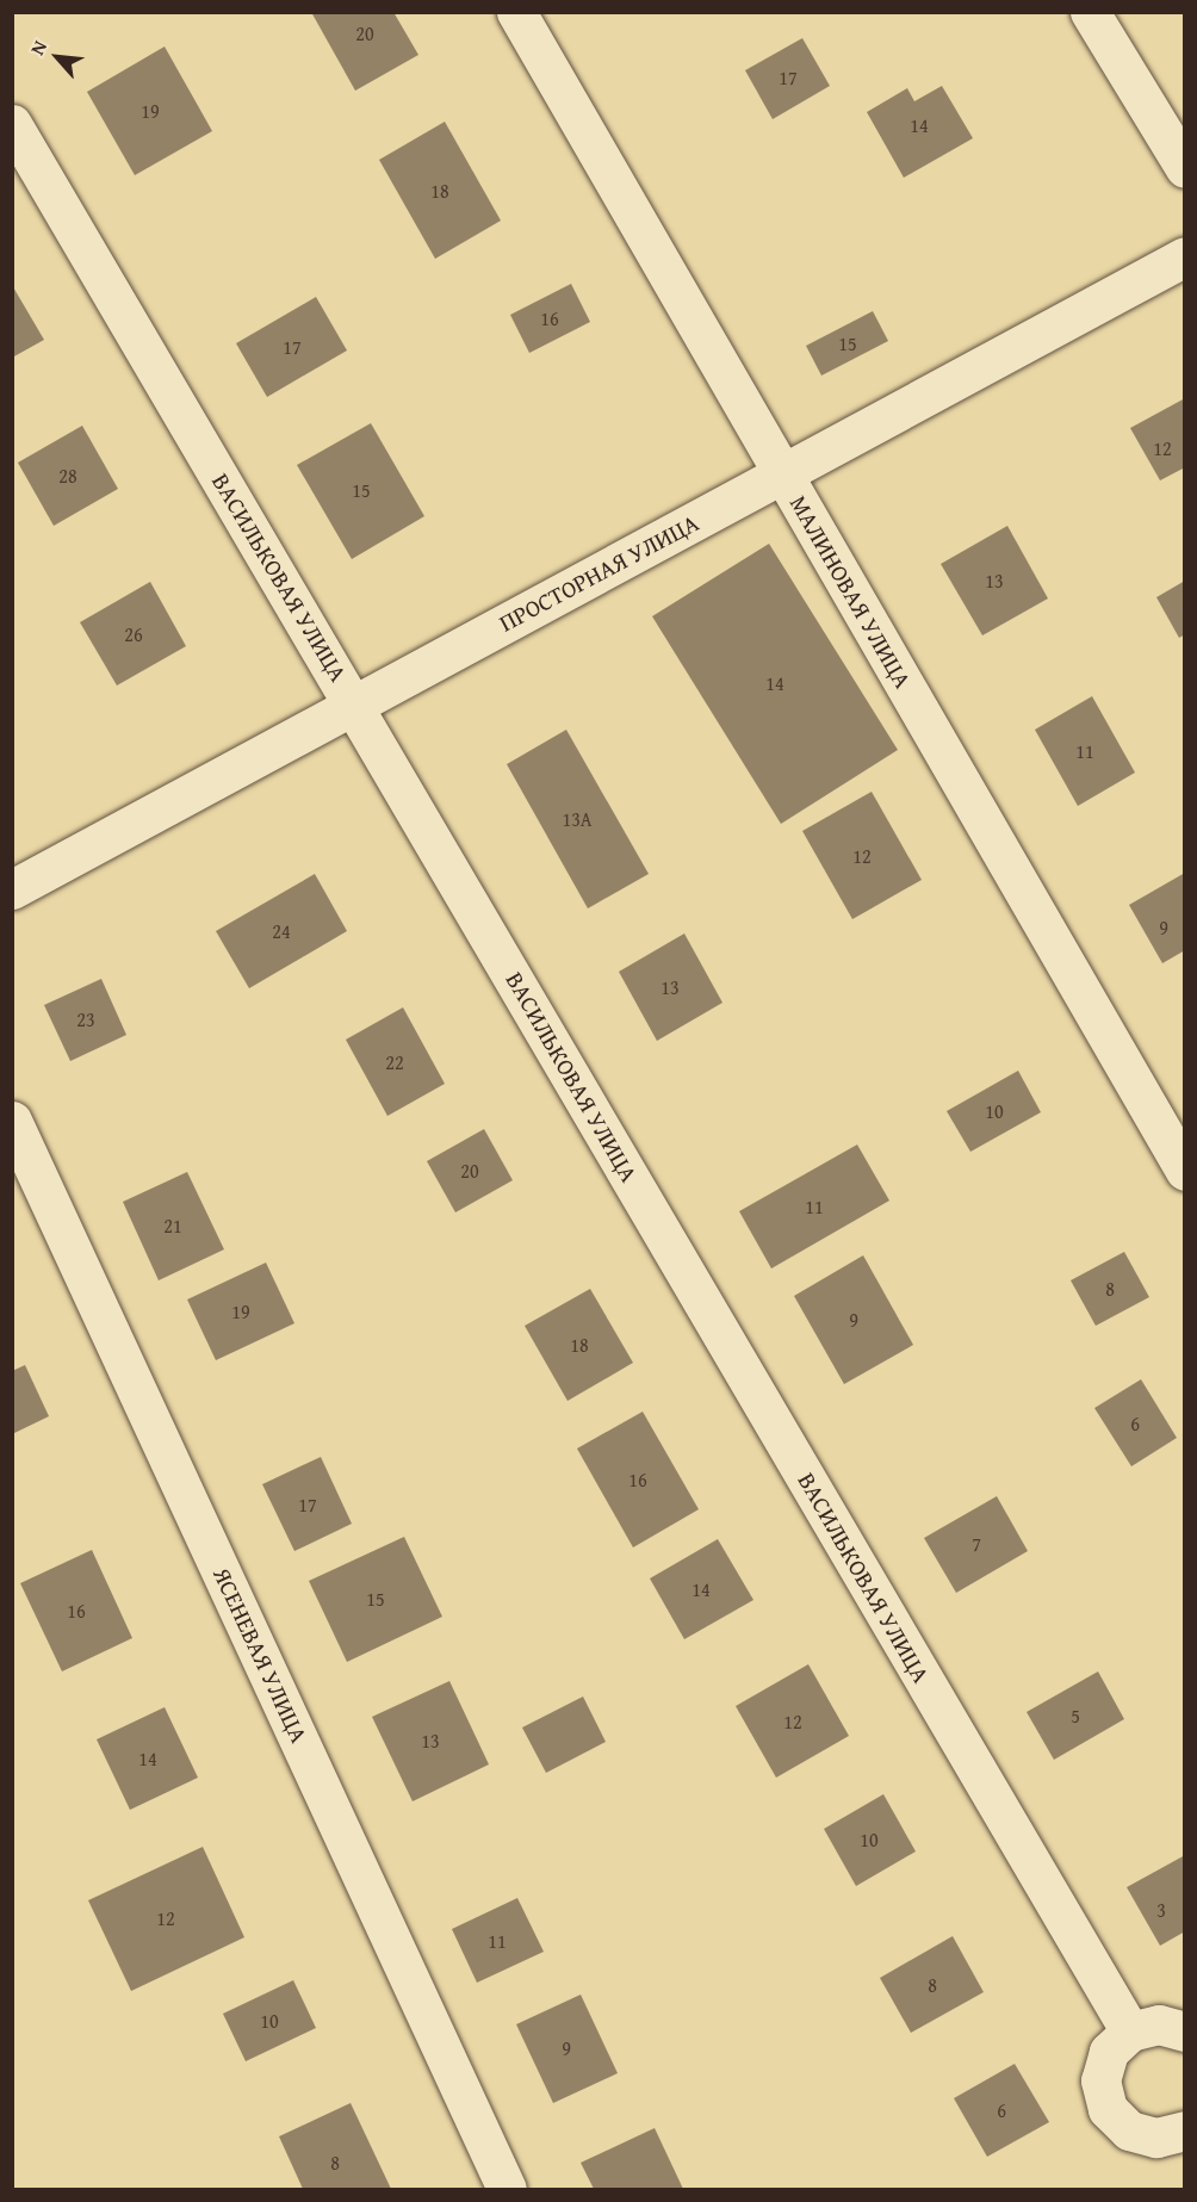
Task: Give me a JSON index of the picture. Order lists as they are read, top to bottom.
{
  "streets": {
    "street": [
      "ПРОСТОРНАЯ УЛИЦА",
      "ВАСИЛЬКОВАЯ УЛИЦА",
      "МАЛИНОВАЯ УЛИЦА",
      "ЯСЕНЕВАЯ УЛИЦА"
    ]
  },
  "crossings": [
    ["ПРОСТОРНАЯ УЛИЦА", "ВАСИЛЬКОВАЯ УЛИЦА"],
    ["ПРОСТОРНАЯ УЛИЦА", "МАЛИНОВАЯ УЛИЦА"]
  ],
  "house_numbers": [
    "20",
    "17",
    "19",
    "14",
    "18",
    "16",
    "15",
    "17",
    "12",
    "28",
    "15",
    "13",
    "26",
    "14",
    "11",
    "13А",
    "12",
    "9",
    "24",
    "13",
    "23",
    "22",
    "10",
    "20",
    "11",
    "21",
    "8",
    "19",
    "9",
    "18",
    "6",
    "16",
    "17",
    "7",
    "14",
    "15",
    "16",
    "5",
    "12",
    "13",
    "14",
    "10",
    "3",
    "12",
    "11",
    "8",
    "10",
    "9",
    "6",
    "8"
  ],
  "north": "top left"
}
